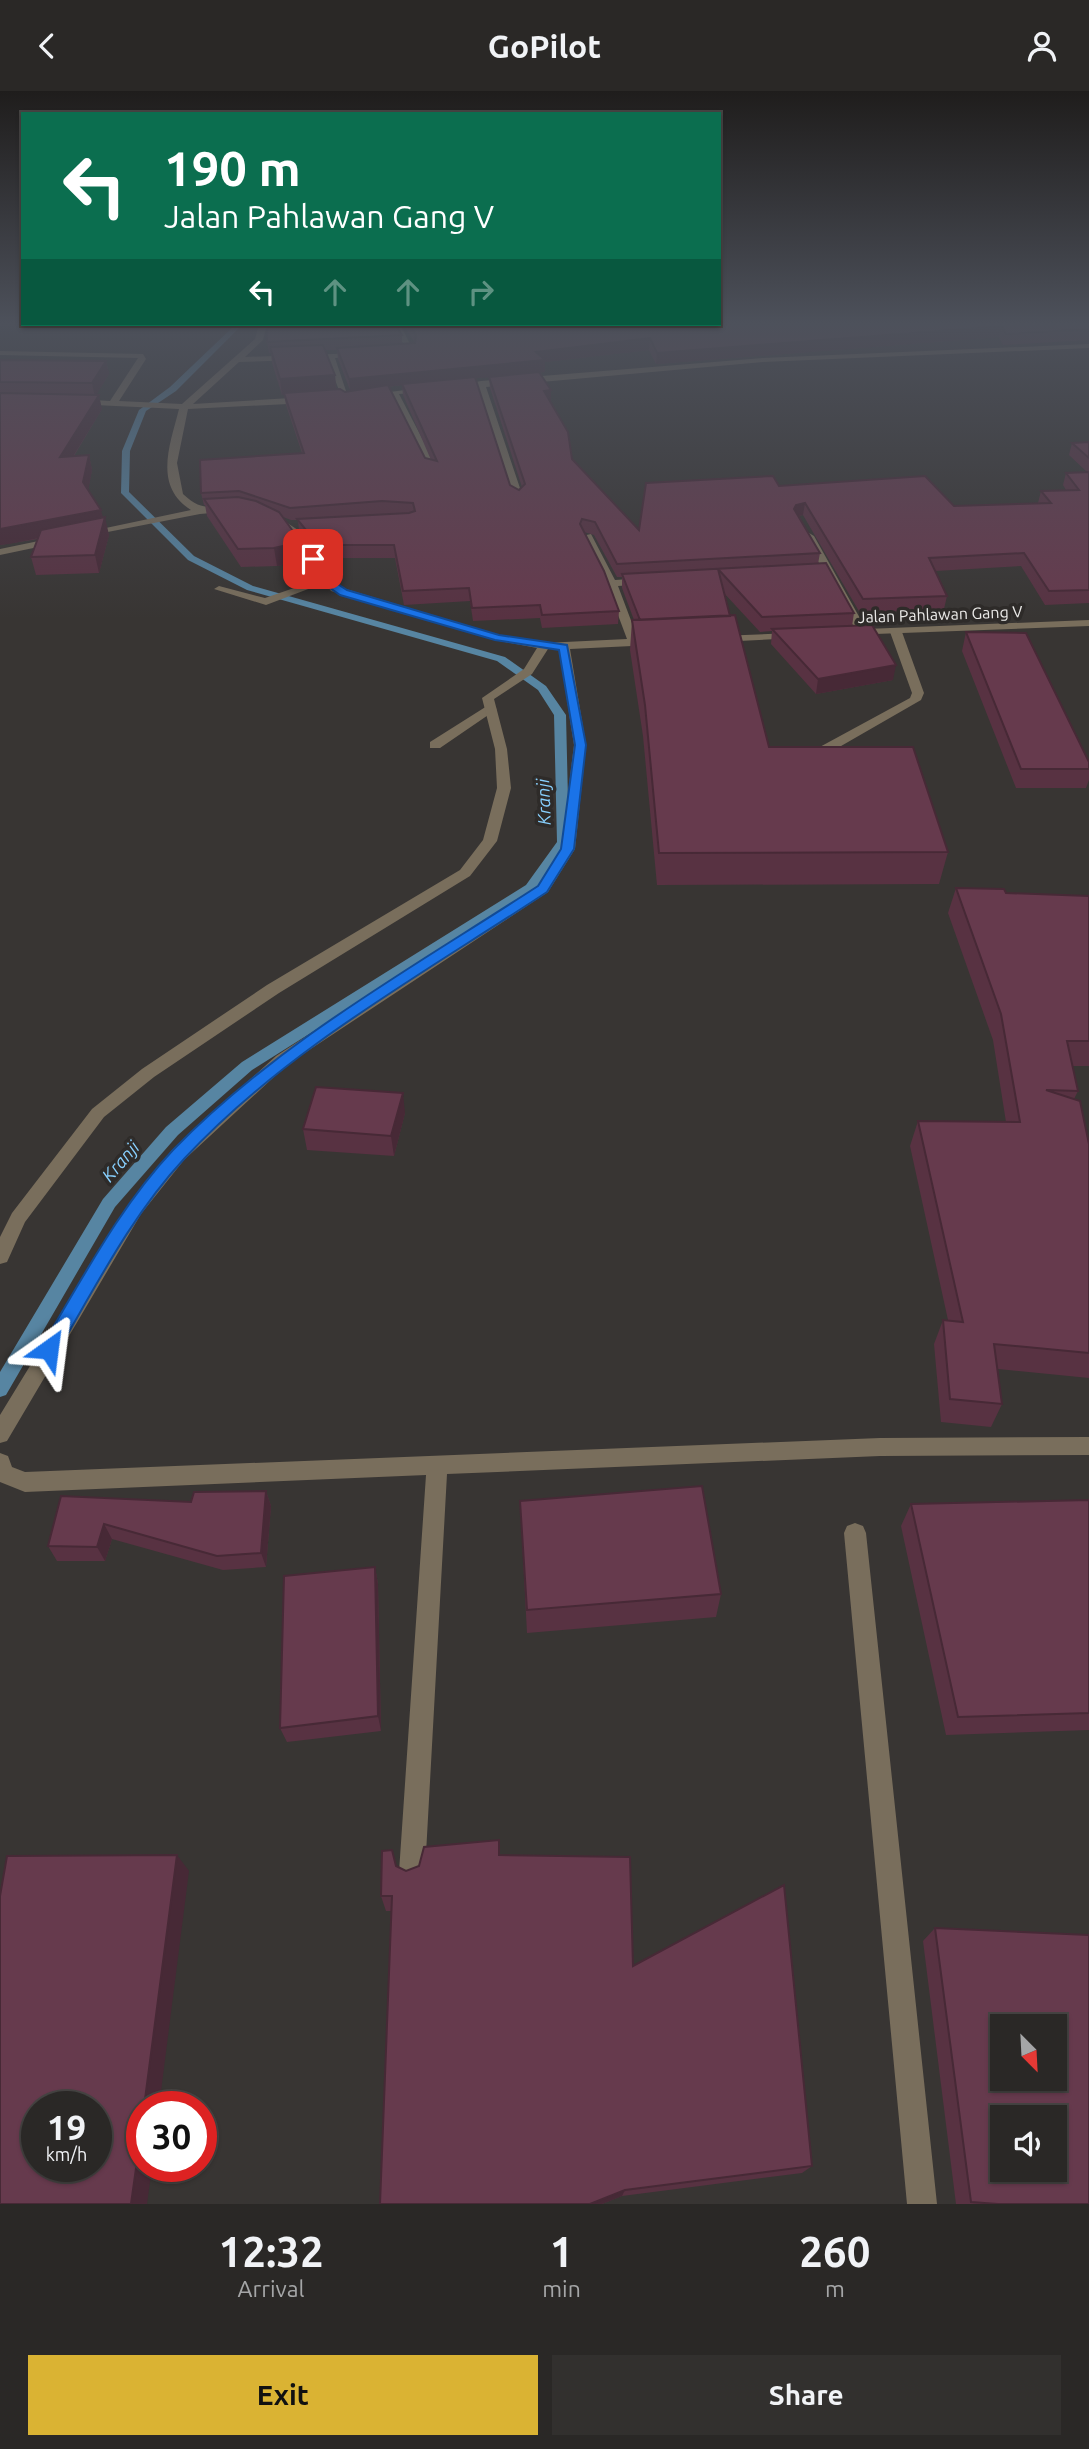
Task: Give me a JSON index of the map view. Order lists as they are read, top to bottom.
{
  "streets": {
    "street": ["Jalan Pahlawan Gang V"]
  },
  "water": ["Kranji"],
  "north": "bottom right",
  "page": {
    "header": "GoPilot",
    "turn": ["190 m", "Jalan Pahlawan Gang V"],
    "speed": "19 km/h",
    "limit": "30",
    "eta": [
      "12:32",
      "Arrival",
      "1",
      "min",
      "260",
      "m"
    ],
    "buttons": ["Exit", "Share"]
  }
}
